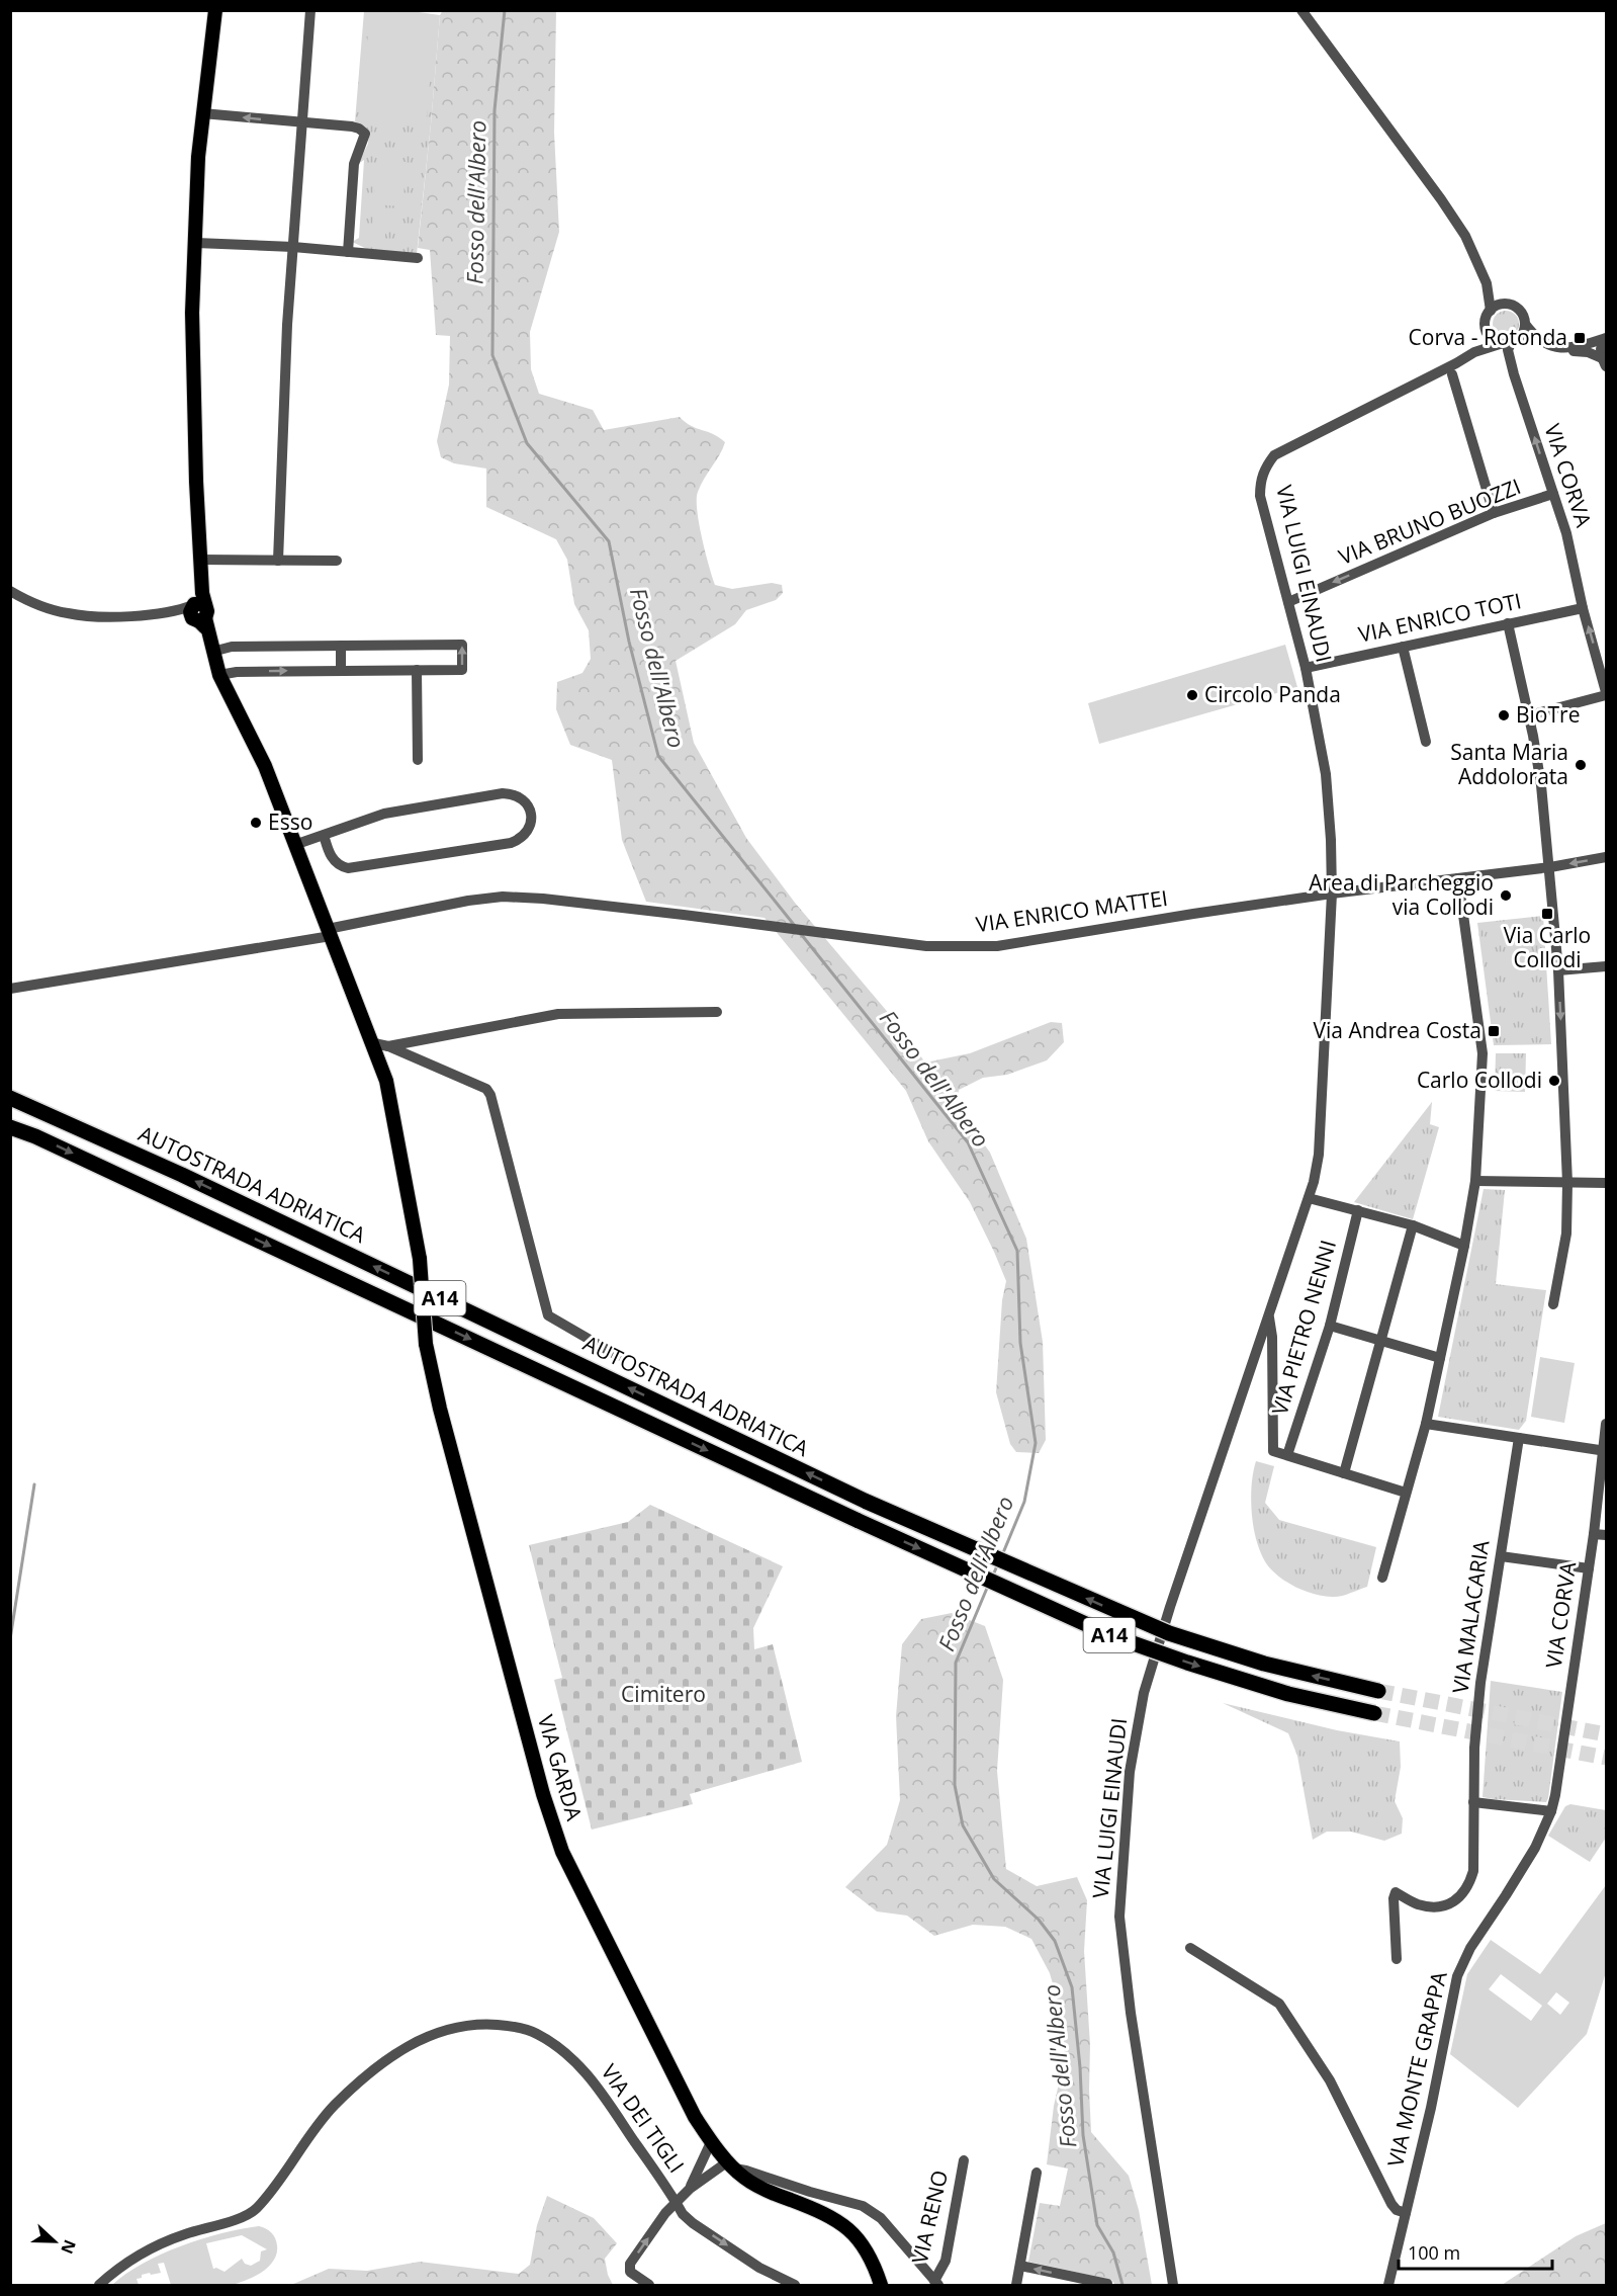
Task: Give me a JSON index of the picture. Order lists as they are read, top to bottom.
{
  "streets": {
    "highway": ["AUTOSTRADA ADRIATICA", "A14"],
    "main road": ["VIA GARDA"],
    "street": [
      "VIA CORVA",
      "VIA BRUNO BUOZZI",
      "VIA LUIGI EINAUDI",
      "VIA ENRICO TOTI",
      "VIA ENRICO MATTEI",
      "VIA PIETRO NENNI",
      "VIA MALACARIA",
      "VIA MONTE GRAPPA",
      "VIA DEI TIGLI",
      "VIA RENO"
    ]
  },
  "crossings": [
    ["VIA CORVA", "VIA BRUNO BUOZZI"],
    ["VIA CORVA", "VIA ENRICO TOTI"],
    ["VIA CORVA", "VIA MONTE GRAPPA"],
    ["VIA BRUNO BUOZZI", "VIA LUIGI EINAUDI"],
    ["VIA LUIGI EINAUDI", "VIA ENRICO TOTI"],
    ["VIA LUIGI EINAUDI", "VIA ENRICO MATTEI"],
    ["VIA LUIGI EINAUDI", "VIA PIETRO NENNI"],
    ["VIA ENRICO MATTEI", "VIA GARDA"]
  ],
  "one_way": ["VIA BRUNO BUOZZI"],
  "water": ["Fosso dell'Albero"],
  "parks": ["Cimitero"],
  "places": {
    "transit": ["Corva - Rotonda", "Via Carlo Collodi", "Via Andrea Costa"],
    "other": [
      "Circolo Panda",
      "BioTre",
      "Santa Maria Addolorata",
      "Esso",
      "Area di Parcheggio via Collodi",
      "Carlo Collodi"
    ]
  },
  "scale_bar": "100 m",
  "north": "right"
}
